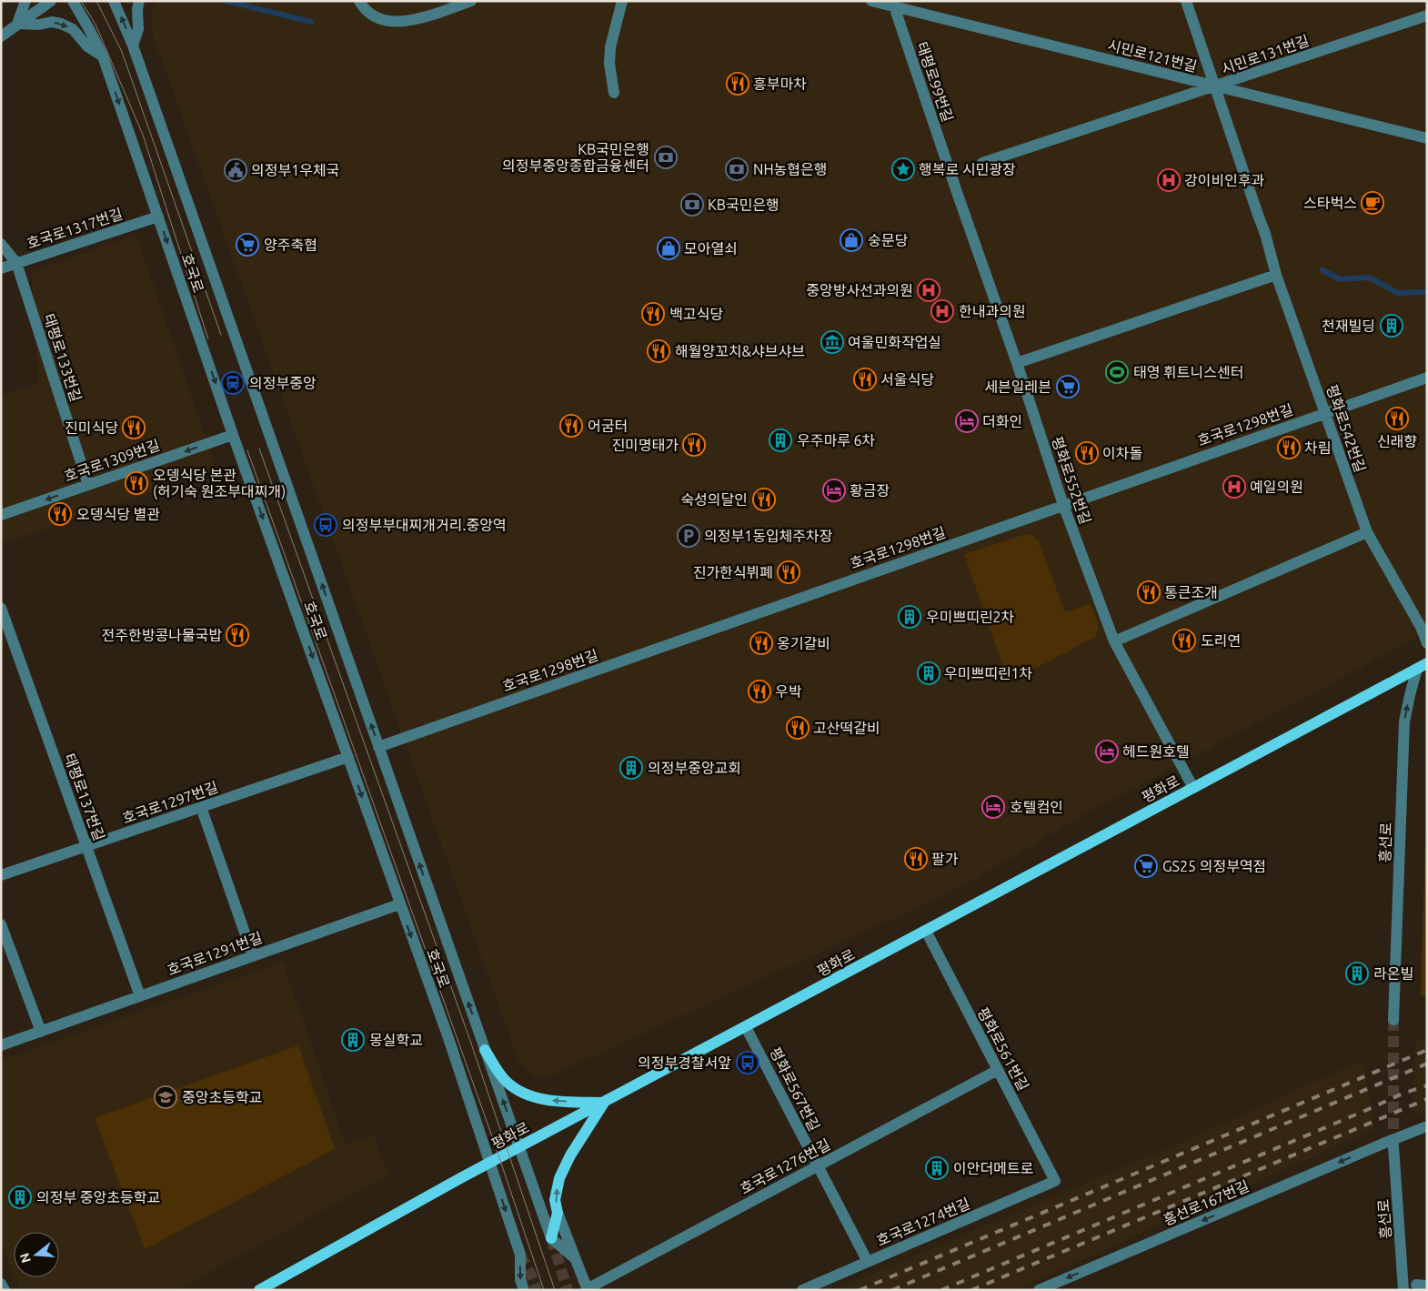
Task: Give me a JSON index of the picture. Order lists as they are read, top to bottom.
{
  "streets": {
    "main road": ["평화로"],
    "street": [
      "시민로131번길",
      "시민로121번길",
      "태평로99번길",
      "호국로1317번길",
      "호국로",
      "태평로133번길",
      "호국로1298번길",
      "평화로542번길",
      "호국로1309번길",
      "평화로552번길",
      "태평로137번길",
      "호국로1297번길",
      "흥선로",
      "호국로1291번길",
      "평화로561번길",
      "평화로567번길",
      "호국로1276번길",
      "흥선로167번길",
      "호국로1274번길"
    ]
  },
  "crossings": [
    ["시민로131번길", "시민로121번길"],
    ["시민로131번길", "평화로542번길"],
    ["시민로121번길", "태평로99번길"],
    ["시민로121번길", "평화로542번길"],
    ["태평로99번길", "평화로552번길"],
    ["호국로1317번길", "호국로"],
    ["호국로1317번길", "태평로133번길"],
    ["호국로", "호국로1298번길"],
    ["호국로", "호국로1309번길"],
    ["호국로", "평화로"],
    ["호국로", "호국로1297번길"],
    ["호국로", "호국로1291번길"],
    ["태평로133번길", "호국로1309번길"],
    ["호국로1298번길", "평화로542번길"],
    ["호국로1298번길", "평화로552번길"],
    ["평화로552번길", "평화로"],
    ["평화로", "흥선로"],
    ["평화로", "평화로561번길"],
    ["평화로", "평화로567번길"],
    ["태평로137번길", "호국로1297번길"],
    ["태평로137번길", "호국로1291번길"],
    ["흥선로", "흥선로167번길"],
    ["평화로561번길", "호국로1276번길"],
    ["평화로561번길", "호국로1274번길"],
    ["평화로567번길", "호국로1276번길"],
    ["평화로567번길", "호국로1274번길"]
  ],
  "one_way": ["호국로1309번길", "흥선로", "흥선로167번길"],
  "places": {
    "restaurant": [
      "흥부마차",
      "백고식당",
      "해월양꼬치&샤브샤브",
      "서울식당",
      "신래향",
      "어굼터",
      "진미식당",
      "진미명태가",
      "차림",
      "이차돌",
      "오뎅식당 본관 (허기숙 원조부대찌개)",
      "숙성의달인",
      "오뎅식당 별관",
      "진가한식뷔폐",
      "통큰조개",
      "전주한방콩나물국밥",
      "도리연",
      "옹기갈비",
      "우박",
      "고산떡갈비",
      "팔가"
    ],
    "bank": ["KB국민은행 의정부중앙종합금융센터", "NH농협은행", "KB국민은행"],
    "place": ["행복로 시민광장"],
    "public building": ["의정부1우체국"],
    "hospital": [
      "강이비인후과",
      "중앙방사선과의원",
      "한내과의원",
      "예일의원"
    ],
    "cafe": ["스타벅스"],
    "shop": ["숭문당", "모아열쇠"],
    "supermarket": ["양주축협", "세븐일레븐", "GS25 의정부역점"],
    "building": [
      "천재빌딩",
      "우주마루 6차",
      "우미쁘띠린2차",
      "우미쁘띠린1차",
      "의정부중앙교회",
      "라온빌",
      "몽실학교",
      "이안더메트로",
      "의정부 중앙초등학교"
    ],
    "museum": ["여울민화작업실"],
    "sports": ["태영 휘트니스센터"],
    "station": ["의정부중앙"],
    "hotel": [
      "더화인",
      "황금장",
      "헤드원호텔",
      "호텔컴인"
    ],
    "bus stop": ["의정부부대찌개거리.중앙역", "의정부경찰서앞"],
    "parking": ["의정부1동입체주차장"],
    "school or university": ["중앙초등학교"]
  },
  "north": "left"
}
